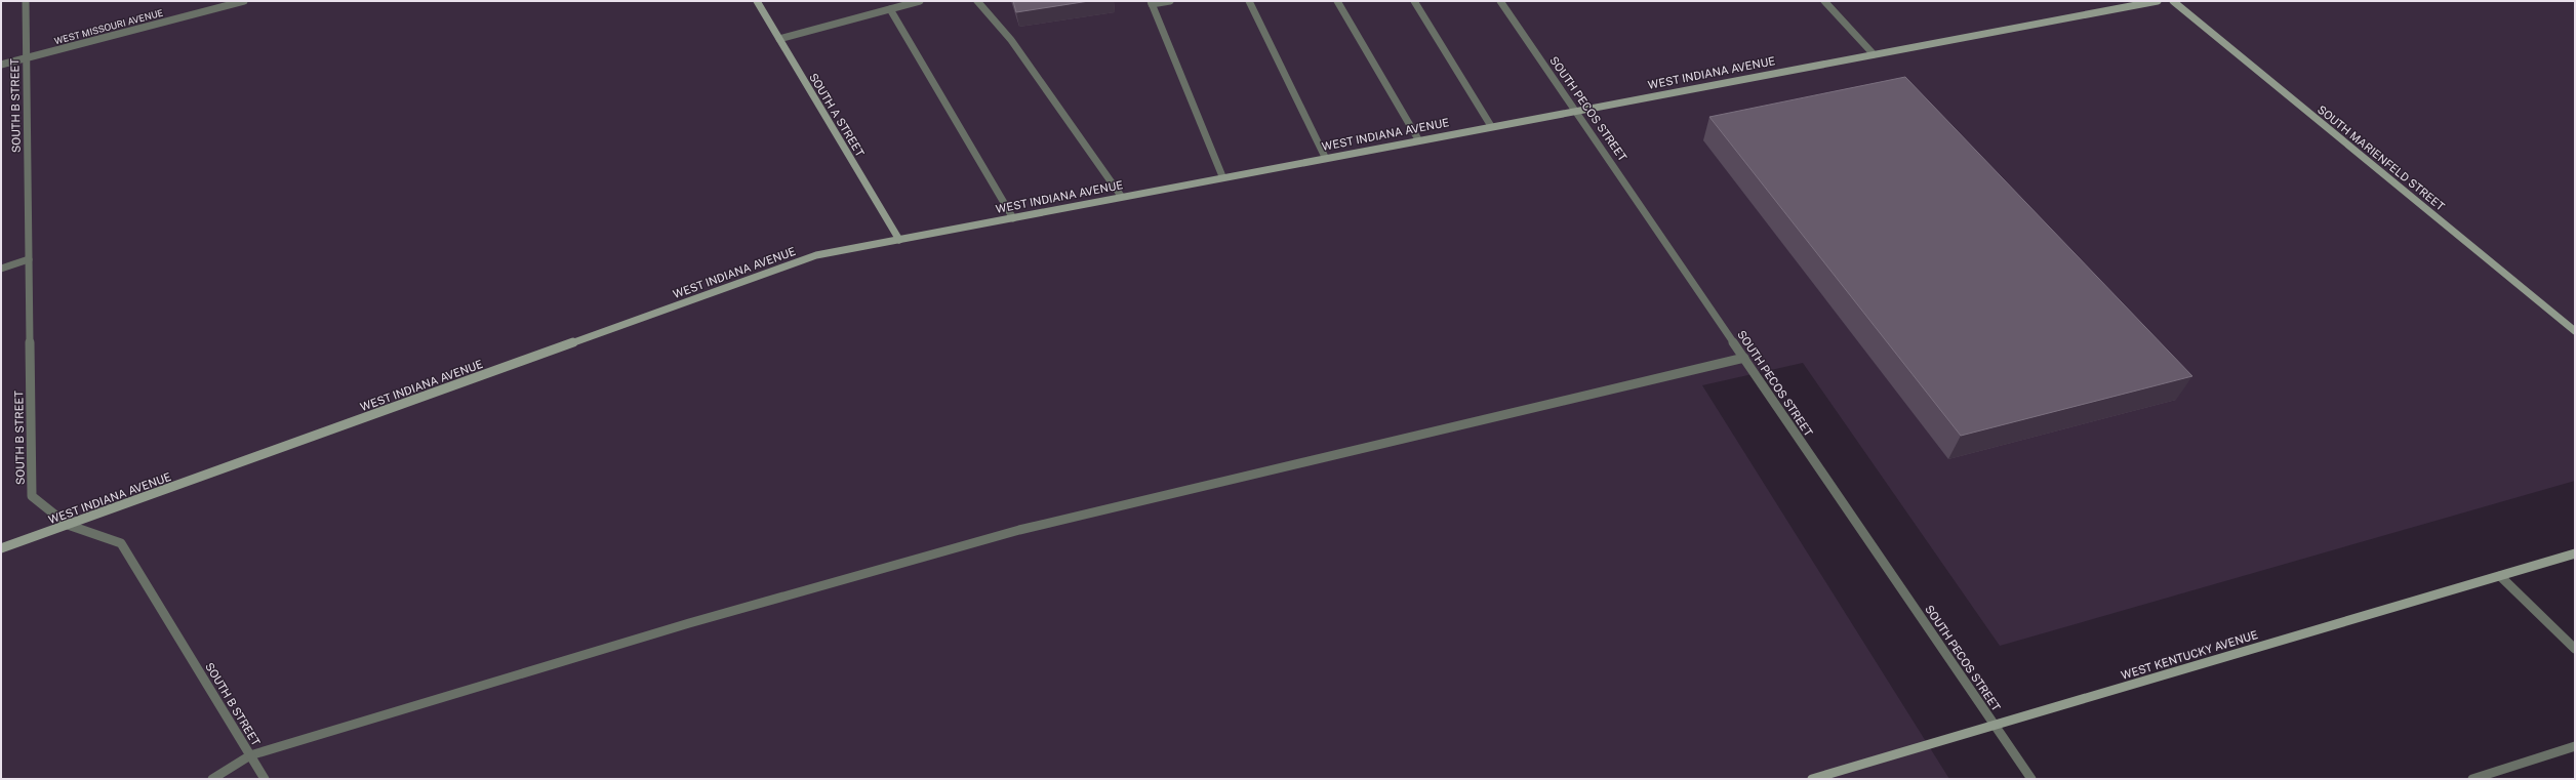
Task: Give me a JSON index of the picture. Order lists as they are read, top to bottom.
{
  "streets": {
    "street": [
      "WEST MISSOURI AVENUE",
      "WEST INDIANA AVENUE",
      "SOUTH B STREET",
      "SOUTH PECOS STREET",
      "SOUTH A STREET",
      "SOUTH MARIENFELD STREET",
      "WEST KENTUCKY AVENUE"
    ]
  },
  "crossings": [
    ["WEST MISSOURI AVENUE", "SOUTH B STREET"],
    ["WEST INDIANA AVENUE", "SOUTH B STREET"],
    ["WEST INDIANA AVENUE", "SOUTH PECOS STREET"],
    ["WEST INDIANA AVENUE", "SOUTH A STREET"],
    ["SOUTH PECOS STREET", "WEST KENTUCKY AVENUE"]
  ]
}
